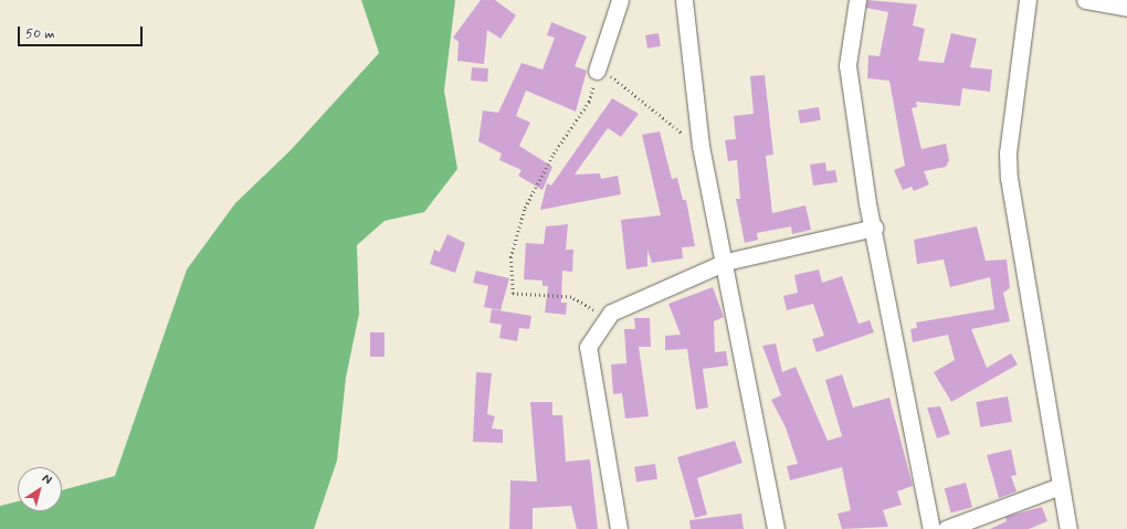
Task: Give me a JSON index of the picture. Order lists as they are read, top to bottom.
{
  "scale_bar": "50 m",
  "north": "top right"
}
